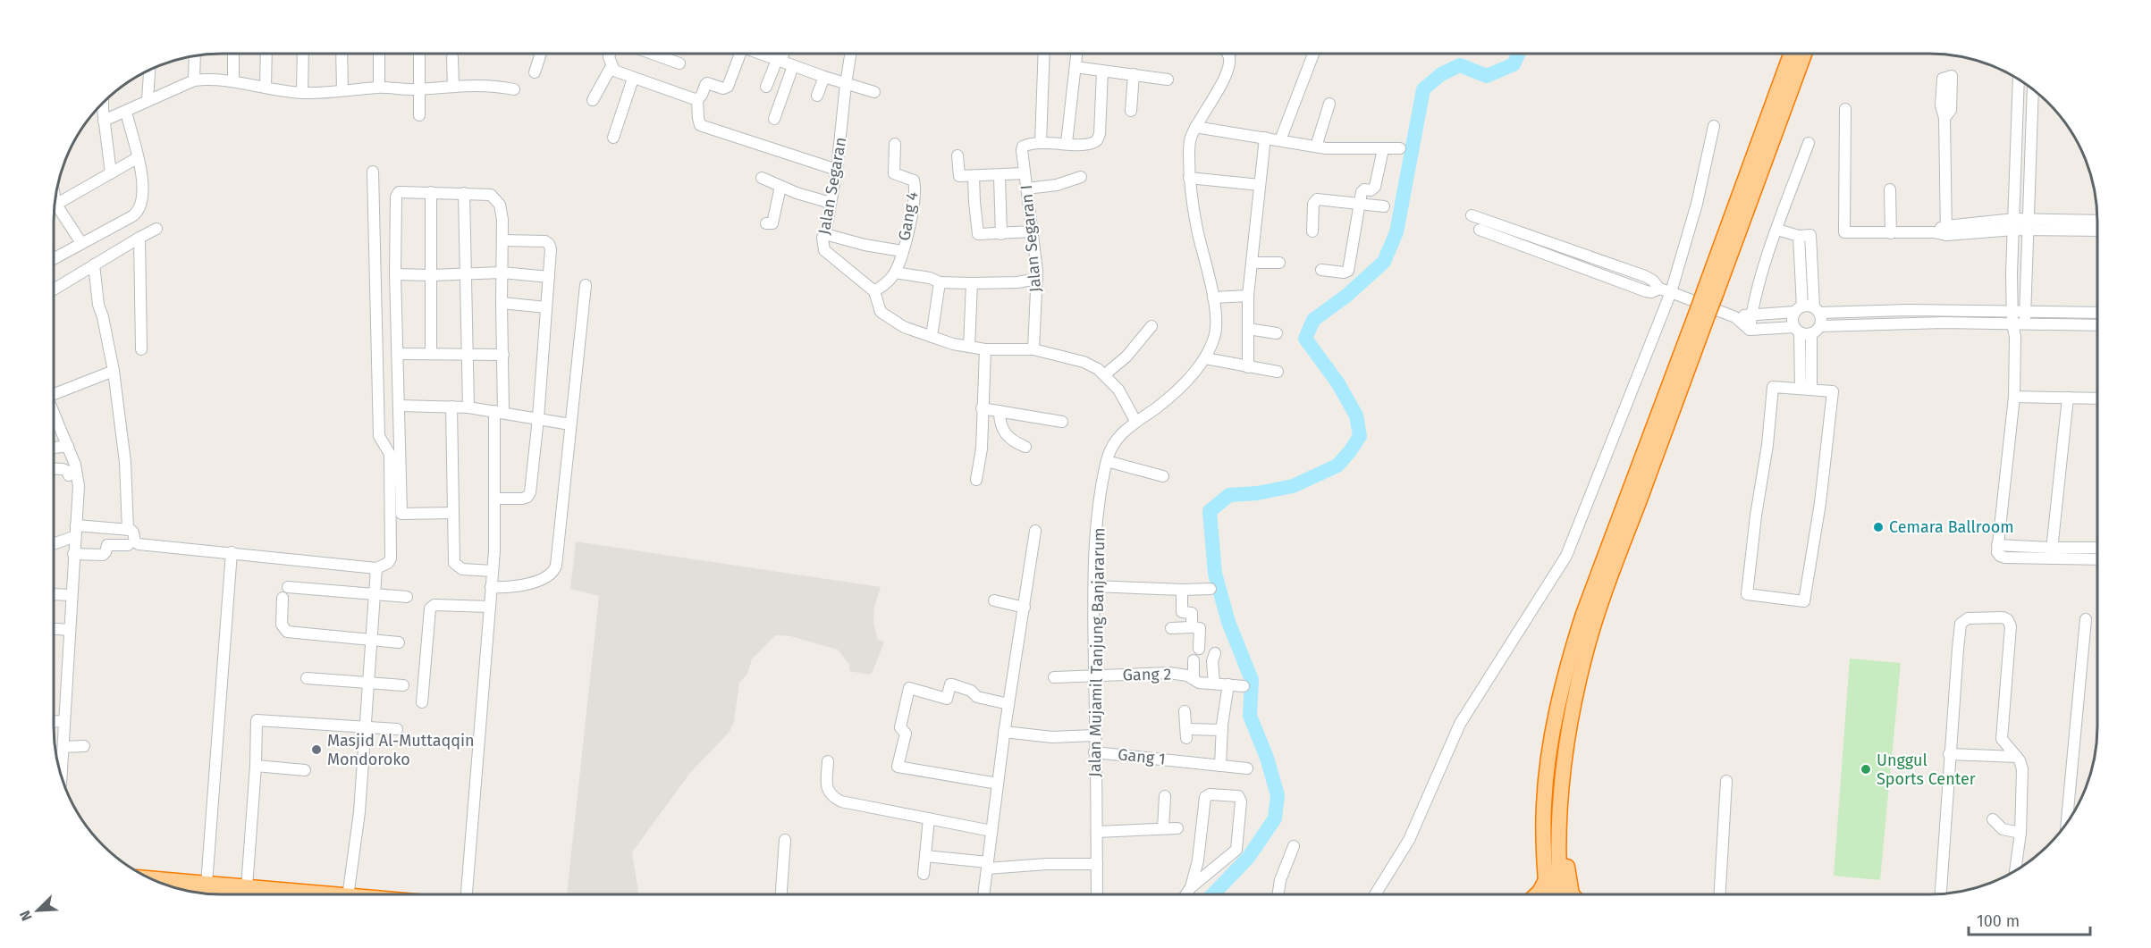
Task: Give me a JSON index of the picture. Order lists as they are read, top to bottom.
{
  "streets": {
    "street": [
      "Jalan Segaran",
      "Gang 4",
      "Jalan Segaran I",
      "Jalan Mujamil Tanjung Banjararum",
      "Gang 2",
      "Gang 1"
    ]
  },
  "crossings": [
    ["Jalan Segaran", "Gang 4"],
    ["Jalan Segaran", "Jalan Segaran I"],
    ["Jalan Segaran", "Jalan Mujamil Tanjung Banjararum"],
    ["Jalan Mujamil Tanjung Banjararum", "Gang 2"],
    ["Jalan Mujamil Tanjung Banjararum", "Gang 1"]
  ],
  "places": ["Cemara Ballroom", "Masjid Al-Muttaqqin Mondoroko", "Unggul Sports Center"],
  "scale_bar": "100 m",
  "north": "bottom left"
}
